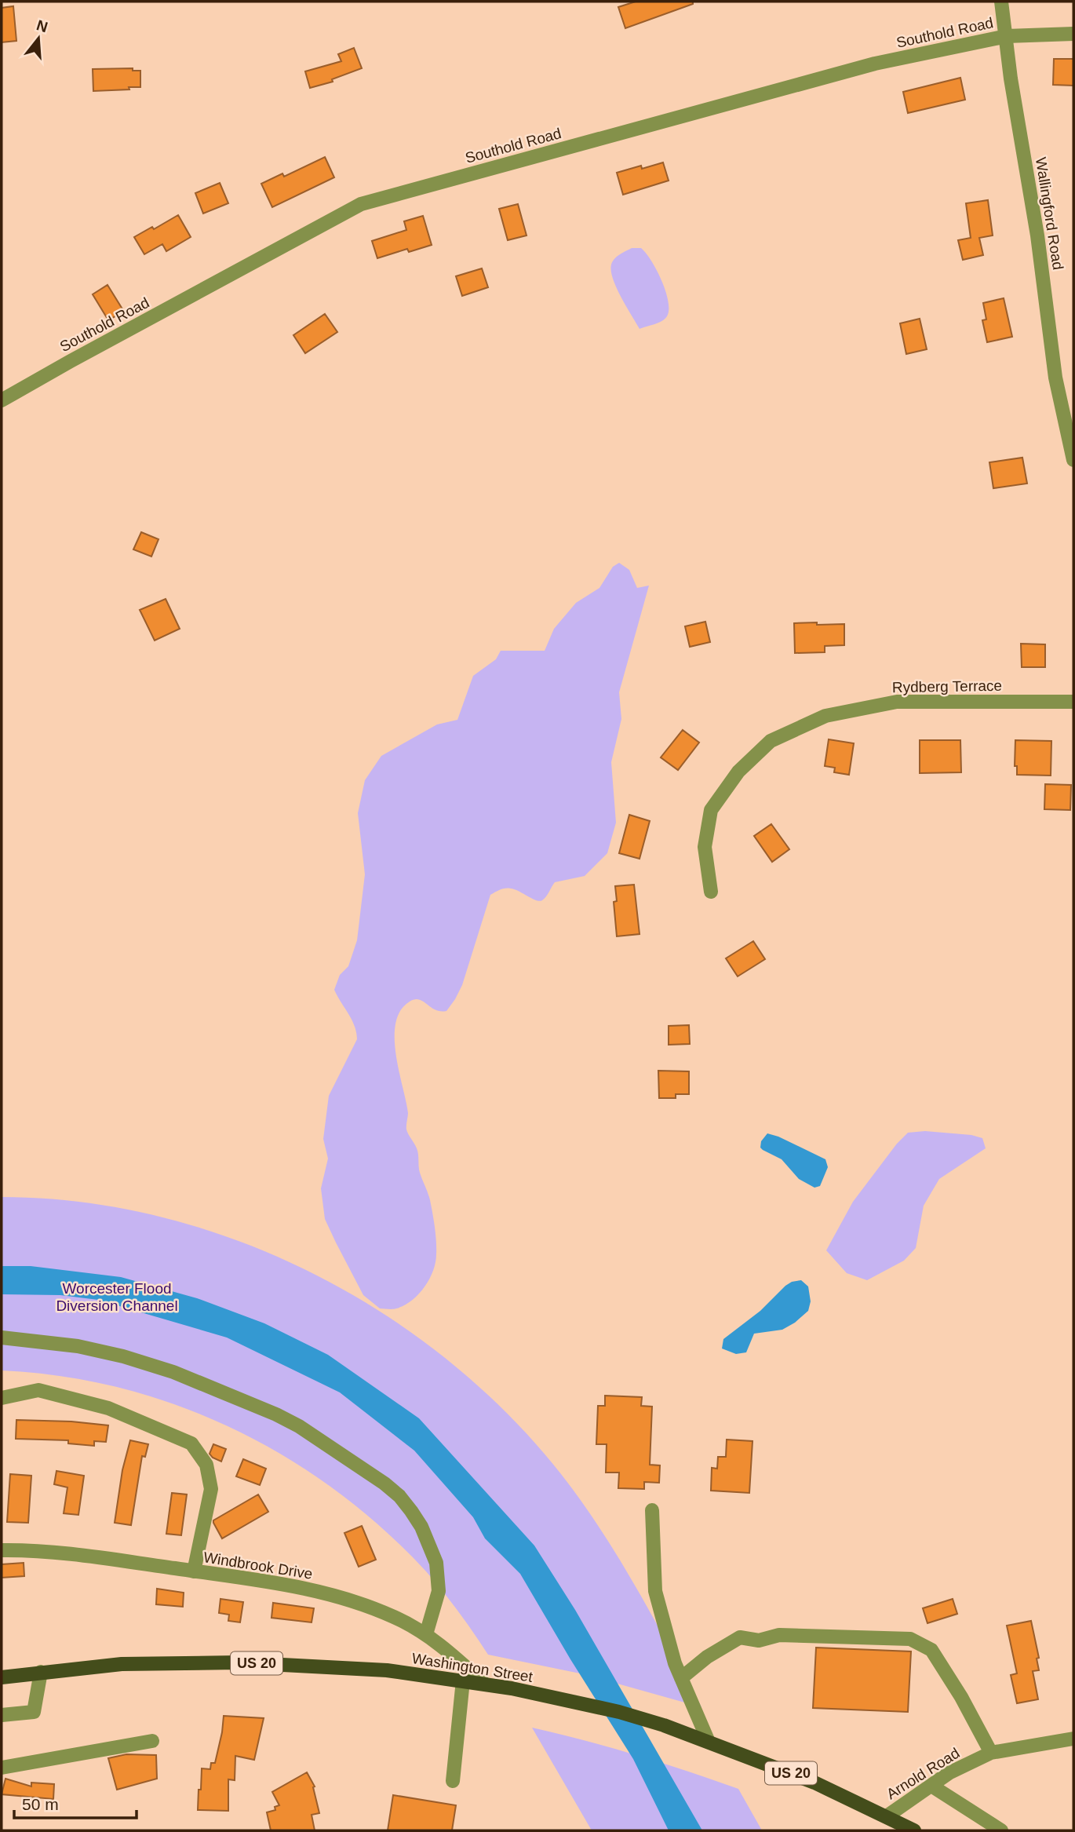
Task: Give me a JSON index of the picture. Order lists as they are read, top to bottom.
{
  "streets": {
    "main road": ["US 20", "Washington Street"],
    "street": [
      "Southold Road",
      "Wallingford Road",
      "Rydberg Terrace",
      "Windbrook Drive",
      "Arnold Road"
    ]
  },
  "crossings": [
    ["Southold Road", "Wallingford Road"],
    ["Windbrook Drive", "Washington Street"],
    ["Washington Street", "Arnold Road"]
  ],
  "parks": ["Worcester Flood Diversion Channel"],
  "scale_bar": "50 m",
  "north": "top"
}
